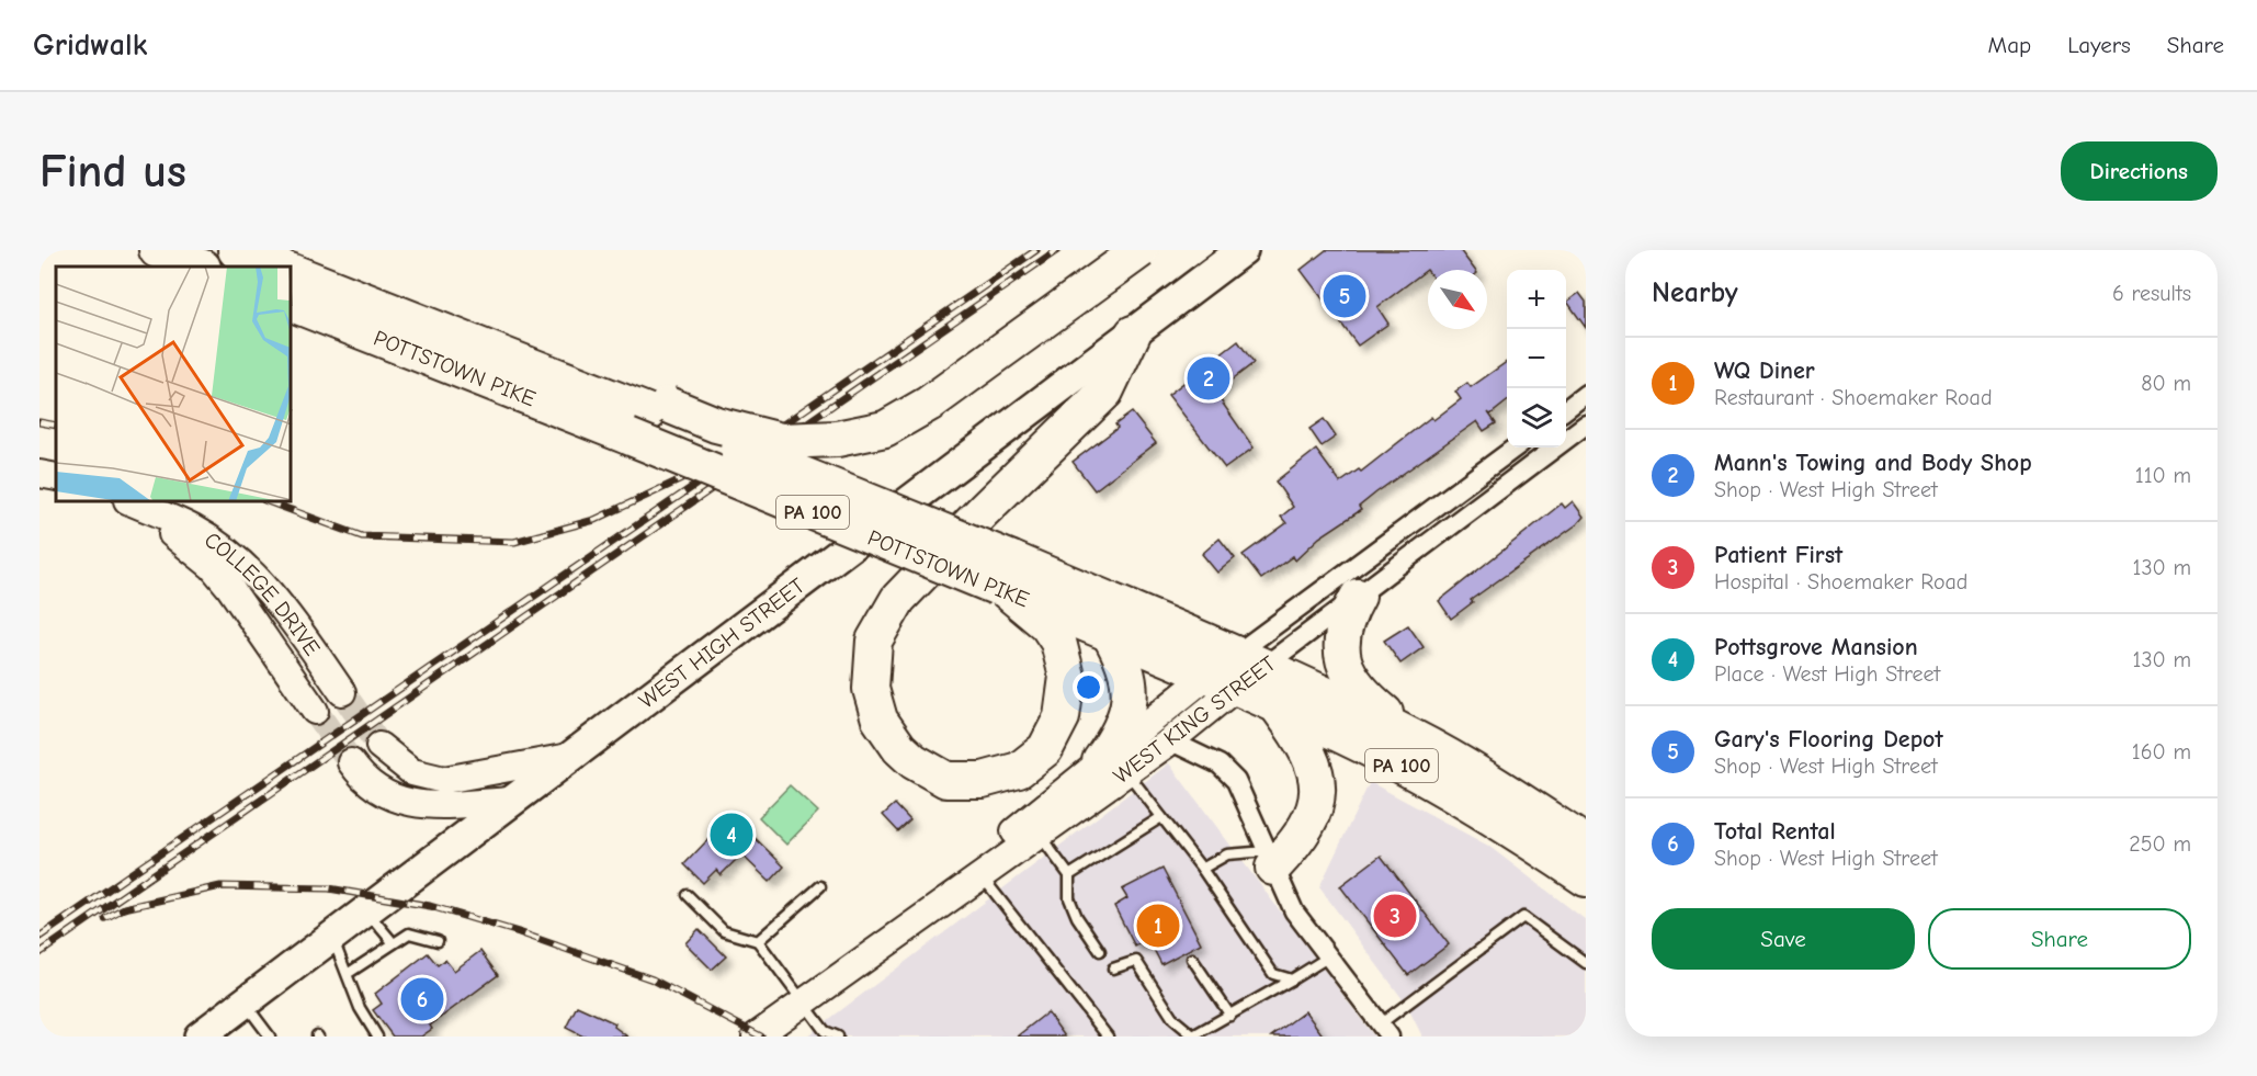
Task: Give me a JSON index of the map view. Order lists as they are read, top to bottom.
{
  "streets": {
    "highway": ["POTTSTOWN PIKE", "PA 100"],
    "main road": ["COLLEGE DRIVE", "WEST HIGH STREET", "WEST KING STREET"]
  },
  "crossings": [
    ["POTTSTOWN PIKE", "WEST KING STREET"]
  ],
  "north": "bottom right",
  "page": {
    "header": "Gridwalk",
    "nav": ["Map", "Layers", "Share"],
    "buttons": [
      "Directions",
      ["Save", "Share"]
    ],
    "title": "Find us",
    "heading": ["Nearby", "6 results"],
    "map_buttons": ["+", "−"],
    "pins": [
      "5",
      "2",
      "4",
      "3",
      "1",
      "6"
    ],
    "list": [
      {
        "mark": "1",
        "name": "WQ Diner",
        "note": "Restaurant · Shoemaker Road",
        "value": "80 m"
      },
      {
        "mark": "2",
        "name": "Mann's Towing and Body Shop",
        "note": "Shop · West High Street",
        "value": "110 m"
      },
      {
        "mark": "3",
        "name": "Patient First",
        "note": "Hospital · Shoemaker Road",
        "value": "130 m"
      },
      {
        "mark": "4",
        "name": "Pottsgrove Mansion",
        "note": "Place · West High Street",
        "value": "130 m"
      },
      {
        "mark": "5",
        "name": "Gary's Flooring Depot",
        "note": "Shop · West High Street",
        "value": "160 m"
      },
      {
        "mark": "6",
        "name": "Total Rental",
        "note": "Shop · West High Street",
        "value": "250 m"
      }
    ]
  }
}
